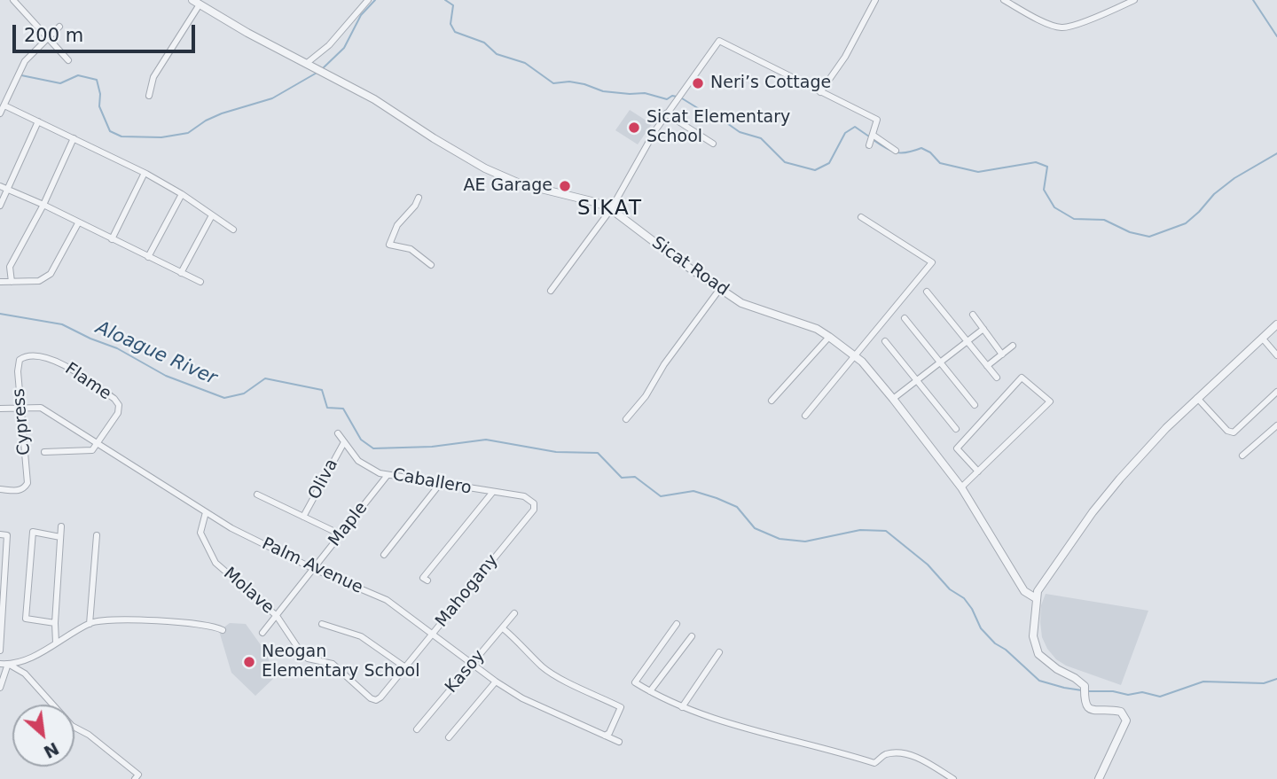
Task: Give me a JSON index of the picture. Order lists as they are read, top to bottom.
{
  "streets": {
    "street": [
      "Sicat Road",
      "Flame",
      "Cypress",
      "Oliva",
      "Caballero",
      "Maple",
      "Palm Avenue",
      "Molave",
      "Mahogany",
      "Kasoy"
    ]
  },
  "crossings": [
    ["Flame", "Cypress"],
    ["Flame", "Palm Avenue"],
    ["Cypress", "Palm Avenue"],
    ["Oliva", "Caballero"],
    ["Caballero", "Maple"],
    ["Caballero", "Mahogany"],
    ["Maple", "Palm Avenue"],
    ["Maple", "Molave"],
    ["Palm Avenue", "Molave"],
    ["Palm Avenue", "Mahogany"],
    ["Palm Avenue", "Kasoy"],
    ["Molave", "Mahogany"]
  ],
  "districts": ["SIKAT"],
  "water": ["Aloague River"],
  "places": [
    "Neri’s Cottage",
    "Sicat Elementary School",
    "AE Garage",
    "Neogan Elementary School"
  ],
  "scale_bar": "200 m",
  "north": "bottom right"
}
